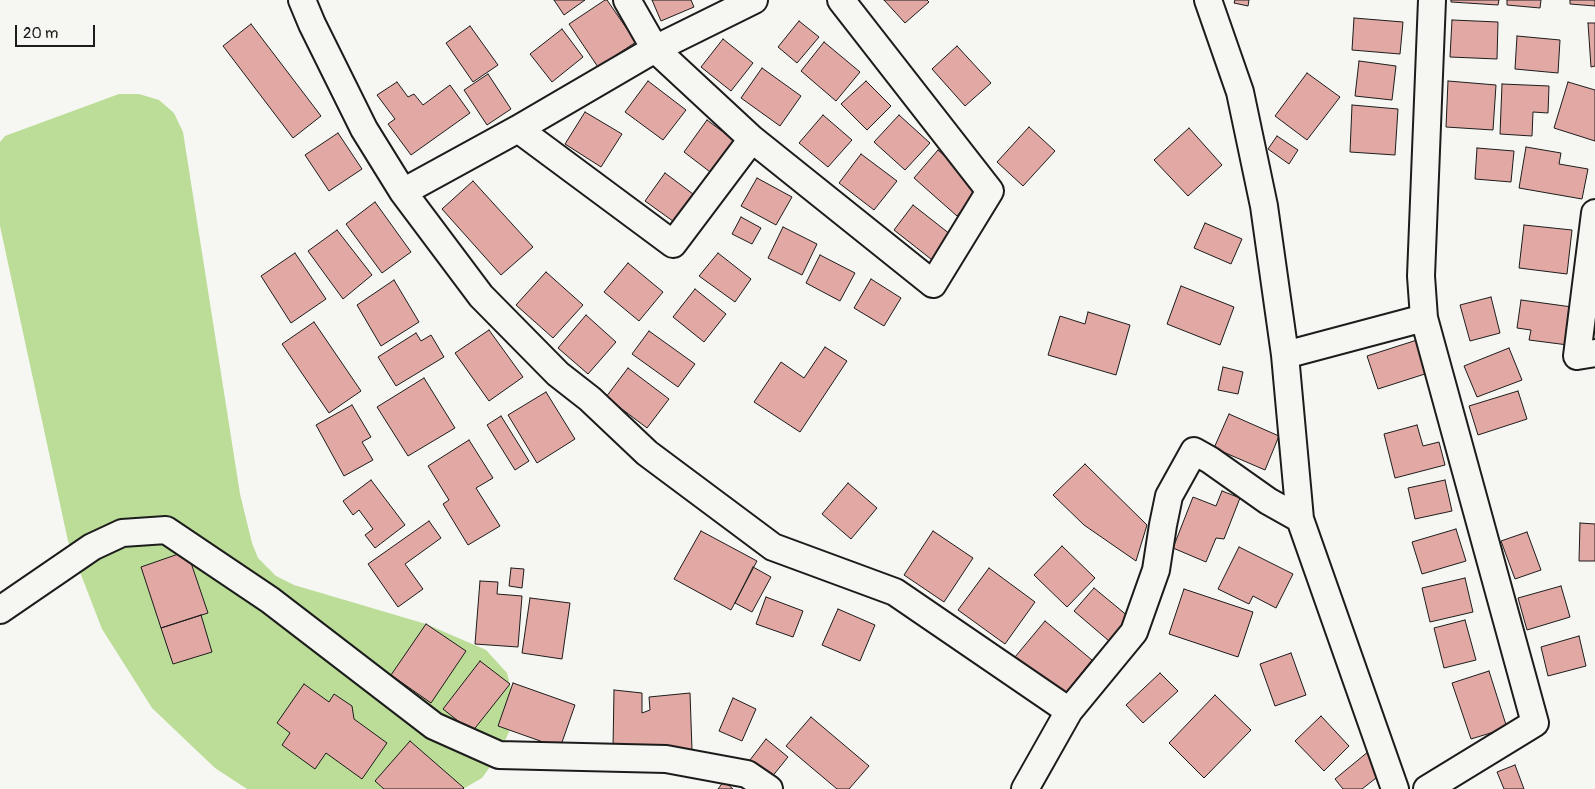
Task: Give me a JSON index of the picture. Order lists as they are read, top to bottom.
{
  "scale_bar": "20 m"
}
